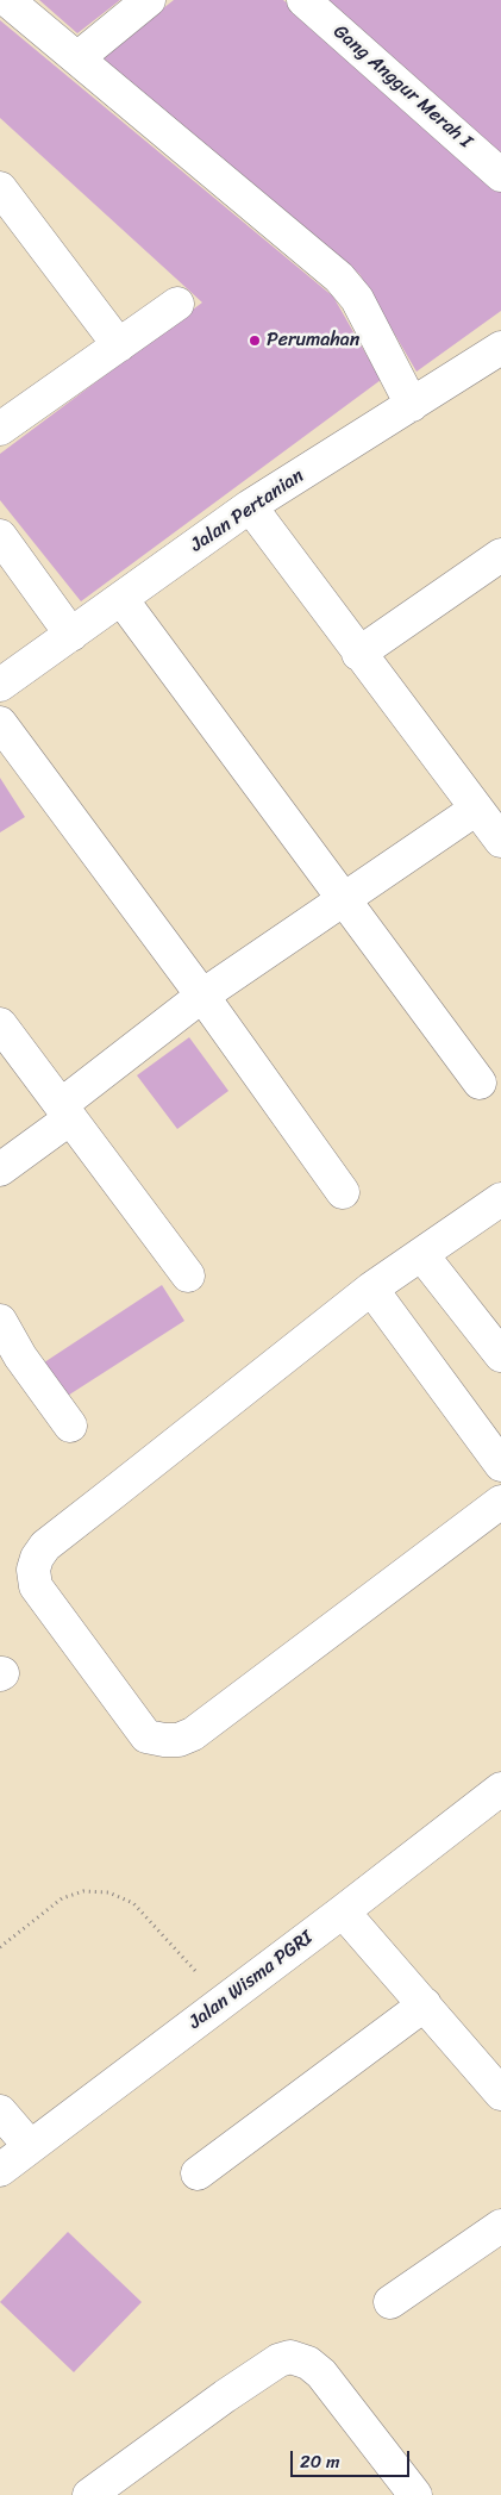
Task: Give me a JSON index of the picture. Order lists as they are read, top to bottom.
{
  "streets": {
    "street": ["Gang Anggur Merah I", "Jalan Pertanian", "Jalan Wisma PGRI"]
  },
  "places": ["Perumahan"],
  "scale_bar": "20 m"
}
